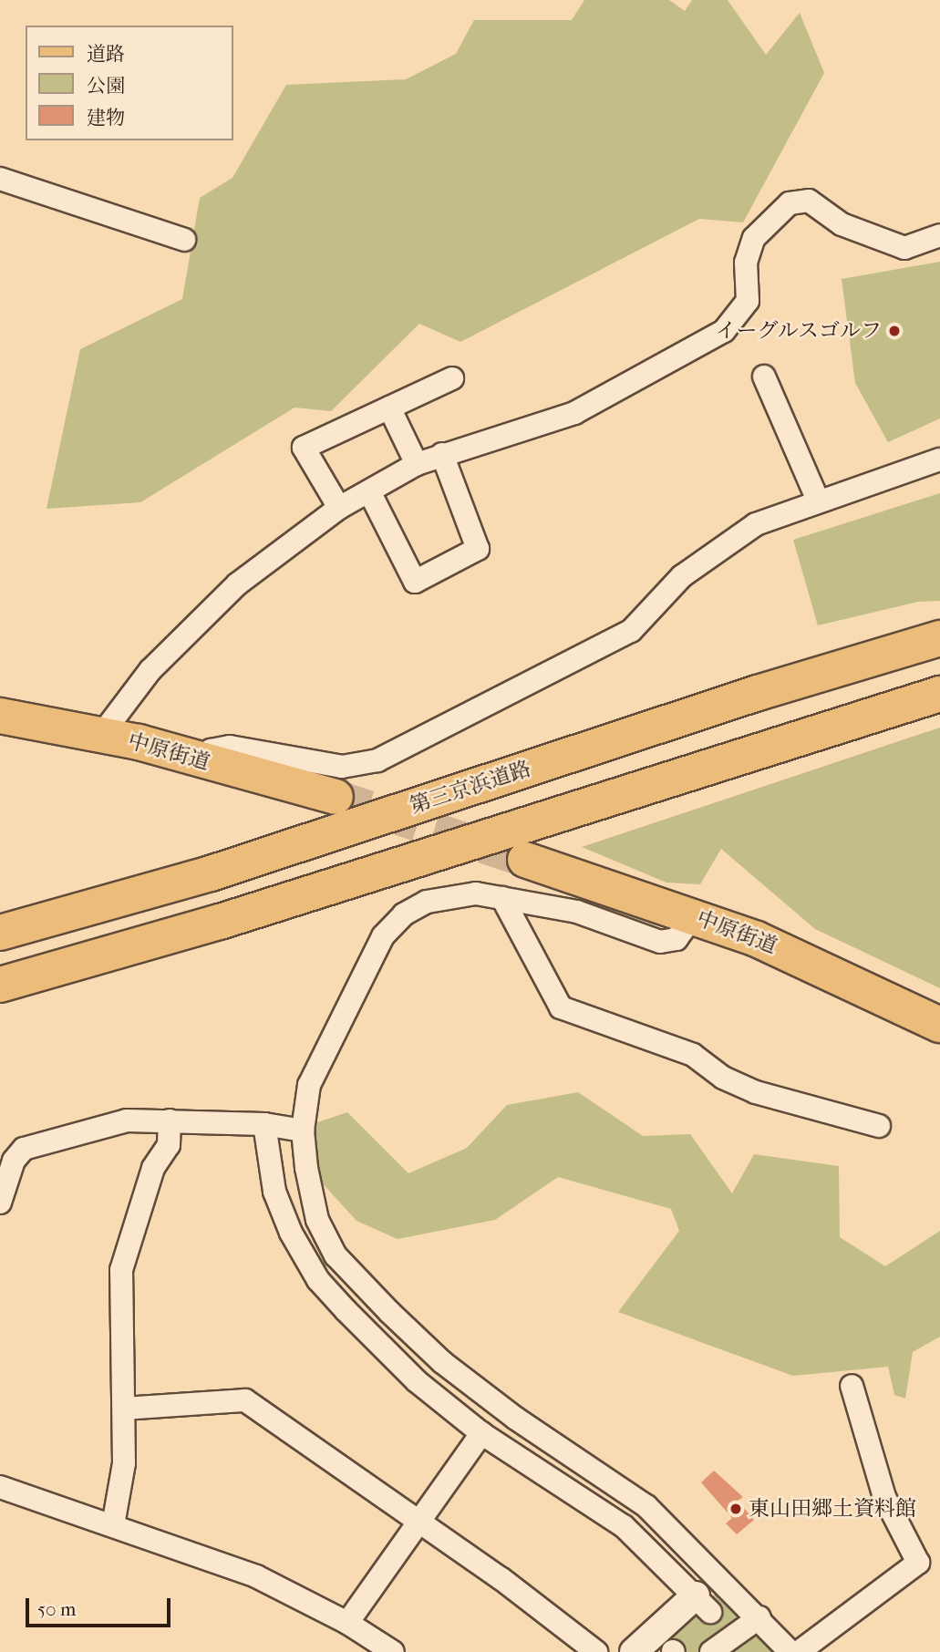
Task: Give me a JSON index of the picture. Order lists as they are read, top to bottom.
{
  "streets": {
    "main road": ["中原街道", "第三京浜道路"]
  },
  "places": ["イーグルスゴルフ", "東山田郷土資料館"],
  "legend": ["道路", "公園", "建物"],
  "scale_bar": "50 m"
}
